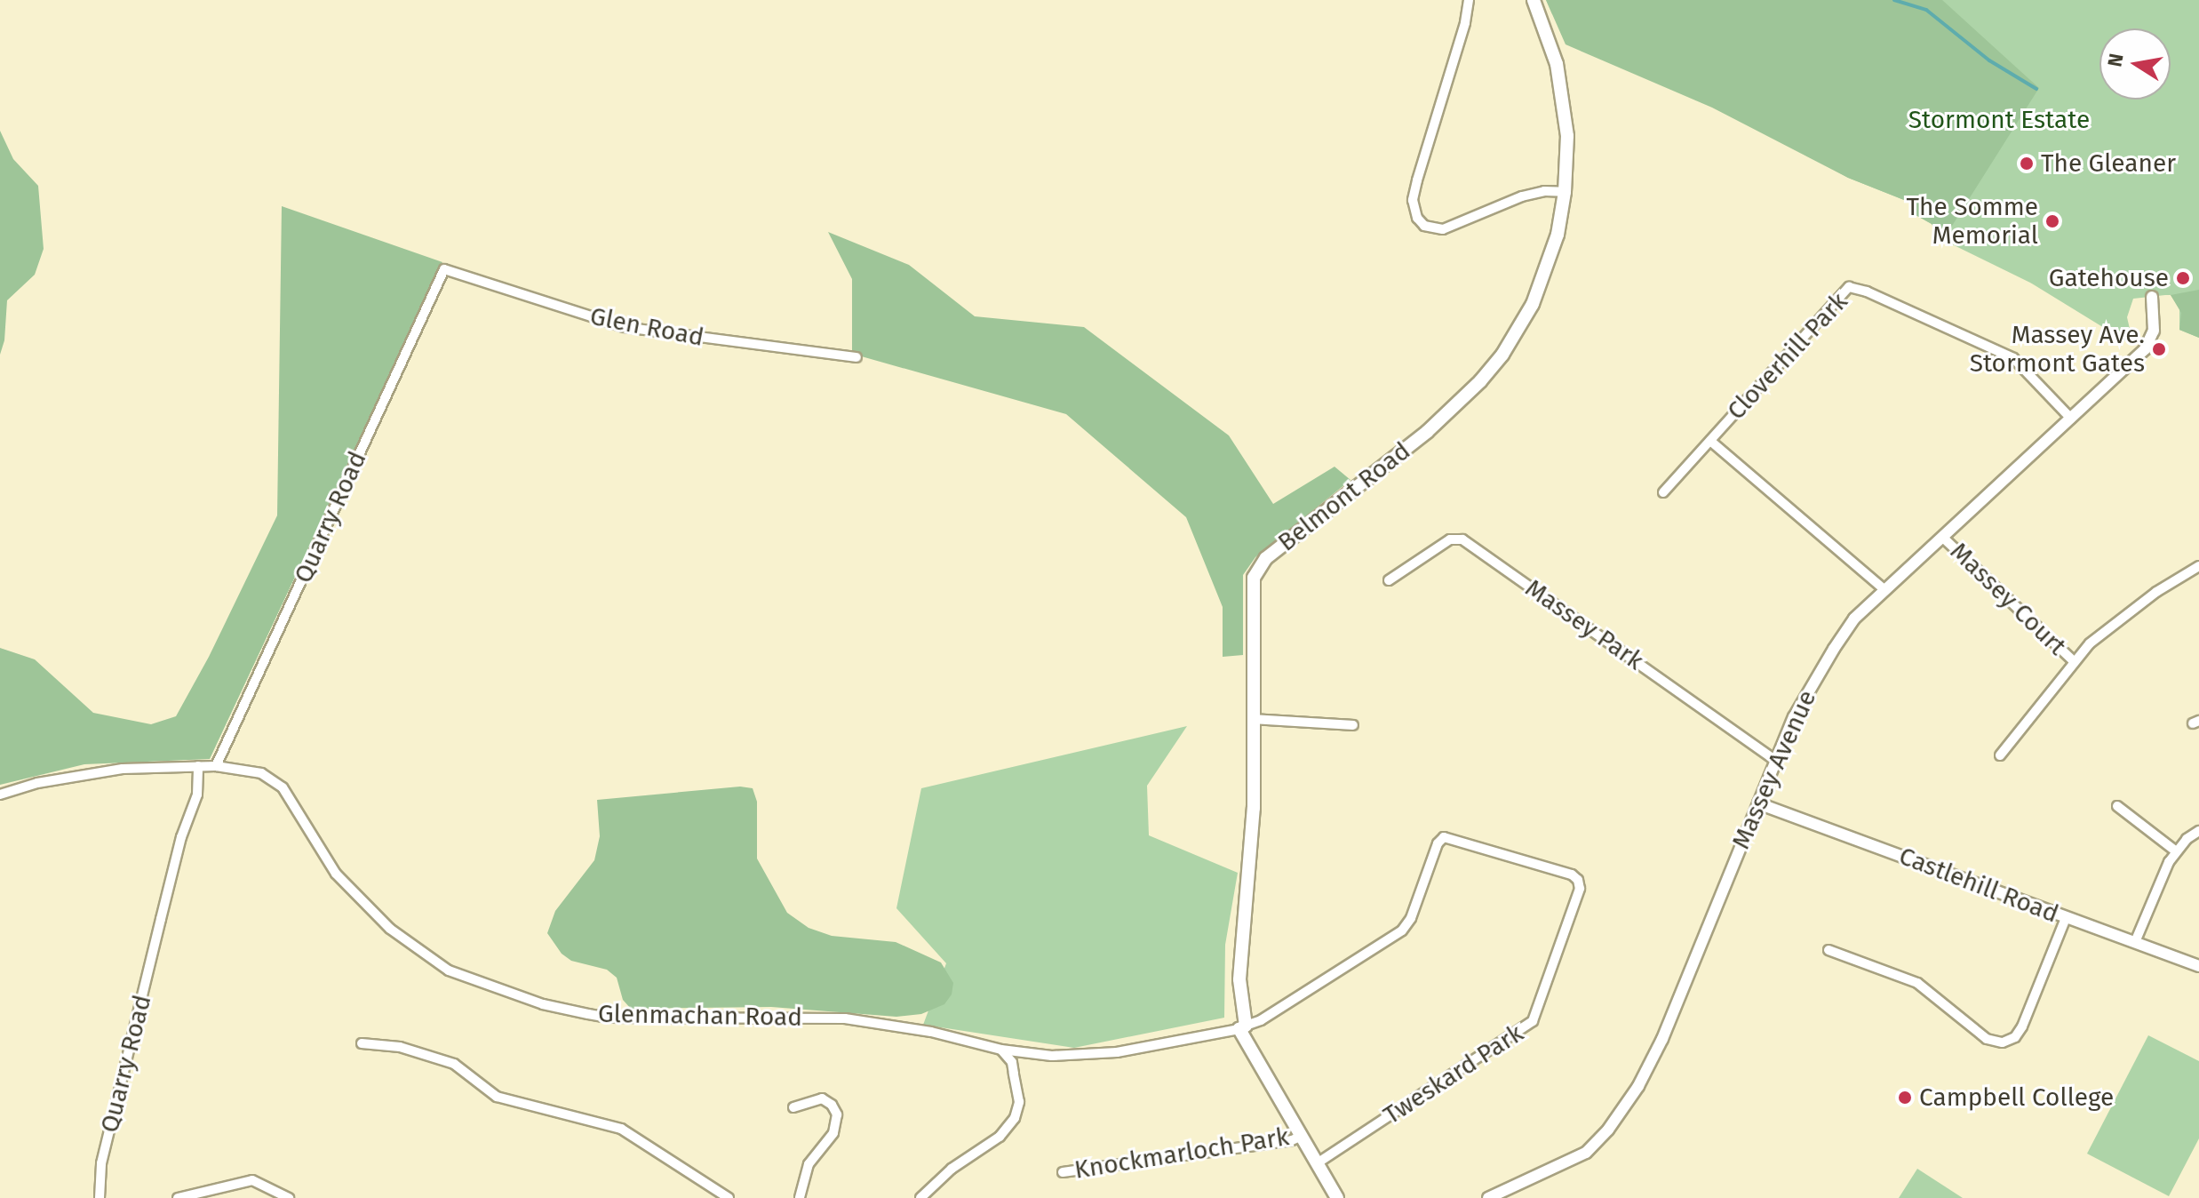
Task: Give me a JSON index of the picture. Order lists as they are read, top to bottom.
{
  "streets": {
    "main road": ["Belmont Road"],
    "street": [
      "Glen Road",
      "Cloverhill Park",
      "Quarry Road",
      "Massey Court",
      "Massey Park",
      "Massey Avenue",
      "Castlehill Road",
      "Glenmachan Road",
      "Tweskard Park",
      "Knockmarloch Park"
    ]
  },
  "crossings": [
    ["Glen Road", "Quarry Road"],
    ["Cloverhill Park", "Massey Avenue"],
    ["Belmont Road", "Glenmachan Road"],
    ["Belmont Road", "Tweskard Park"],
    ["Belmont Road", "Knockmarloch Park"],
    ["Quarry Road", "Glenmachan Road"],
    ["Massey Court", "Massey Avenue"],
    ["Massey Park", "Massey Avenue"],
    ["Massey Avenue", "Castlehill Road"],
    ["Glenmachan Road", "Tweskard Park"]
  ],
  "parks": ["Stormont Estate"],
  "places": [
    "The Gleaner",
    "The Somme Memorial",
    "Gatehouse",
    "Massey Ave. Stormont Gates",
    "Campbell College"
  ],
  "north": "left"
}
